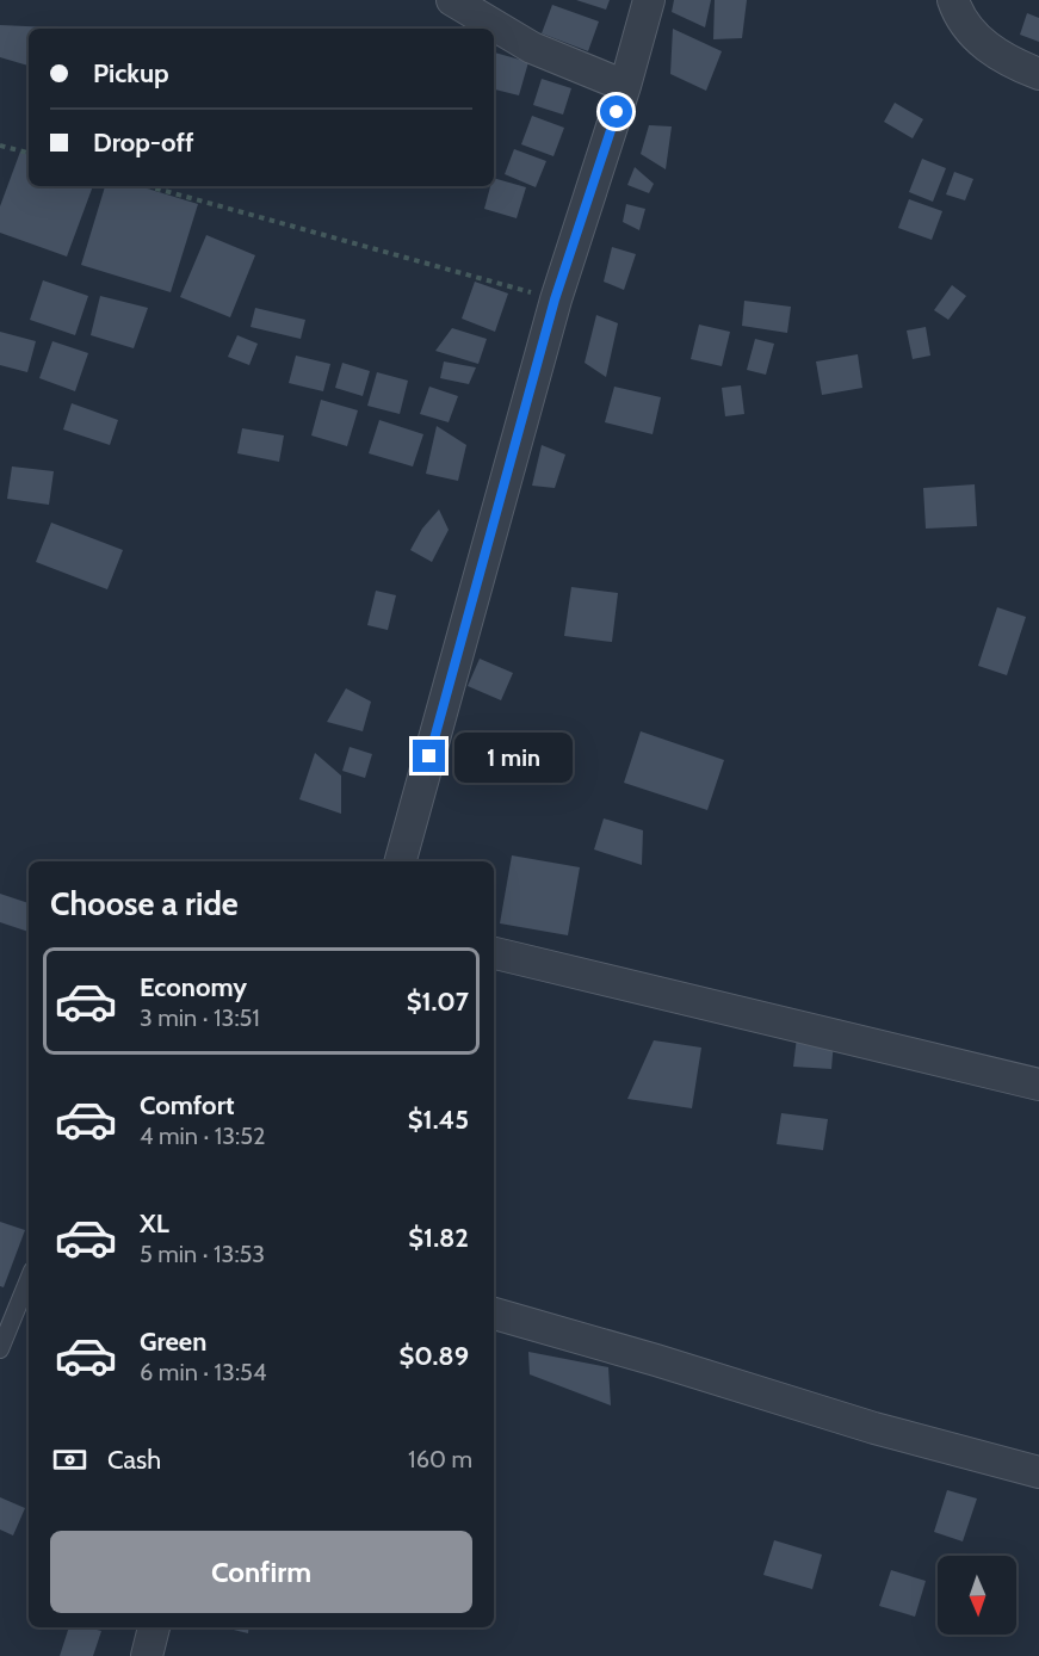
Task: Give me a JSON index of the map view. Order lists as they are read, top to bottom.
{
  "north": "bottom",
  "page": {
    "banner": ["Pickup", "Drop-off"],
    "bubble": "1 min",
    "heading": "Choose a ride",
    "list": [
      {
        "name": "Economy",
        "note": "3 min · 13:51",
        "value": "$1.07"
      },
      {
        "name": "Comfort",
        "note": "4 min · 13:52",
        "value": "$1.45"
      },
      {
        "name": "XL",
        "note": "5 min · 13:53",
        "value": "$1.82"
      },
      {
        "name": "Green",
        "note": "6 min · 13:54",
        "value": "$0.89"
      }
    ],
    "pay": ["Cash", "160 m"],
    "buttons": "Confirm"
  }
}
